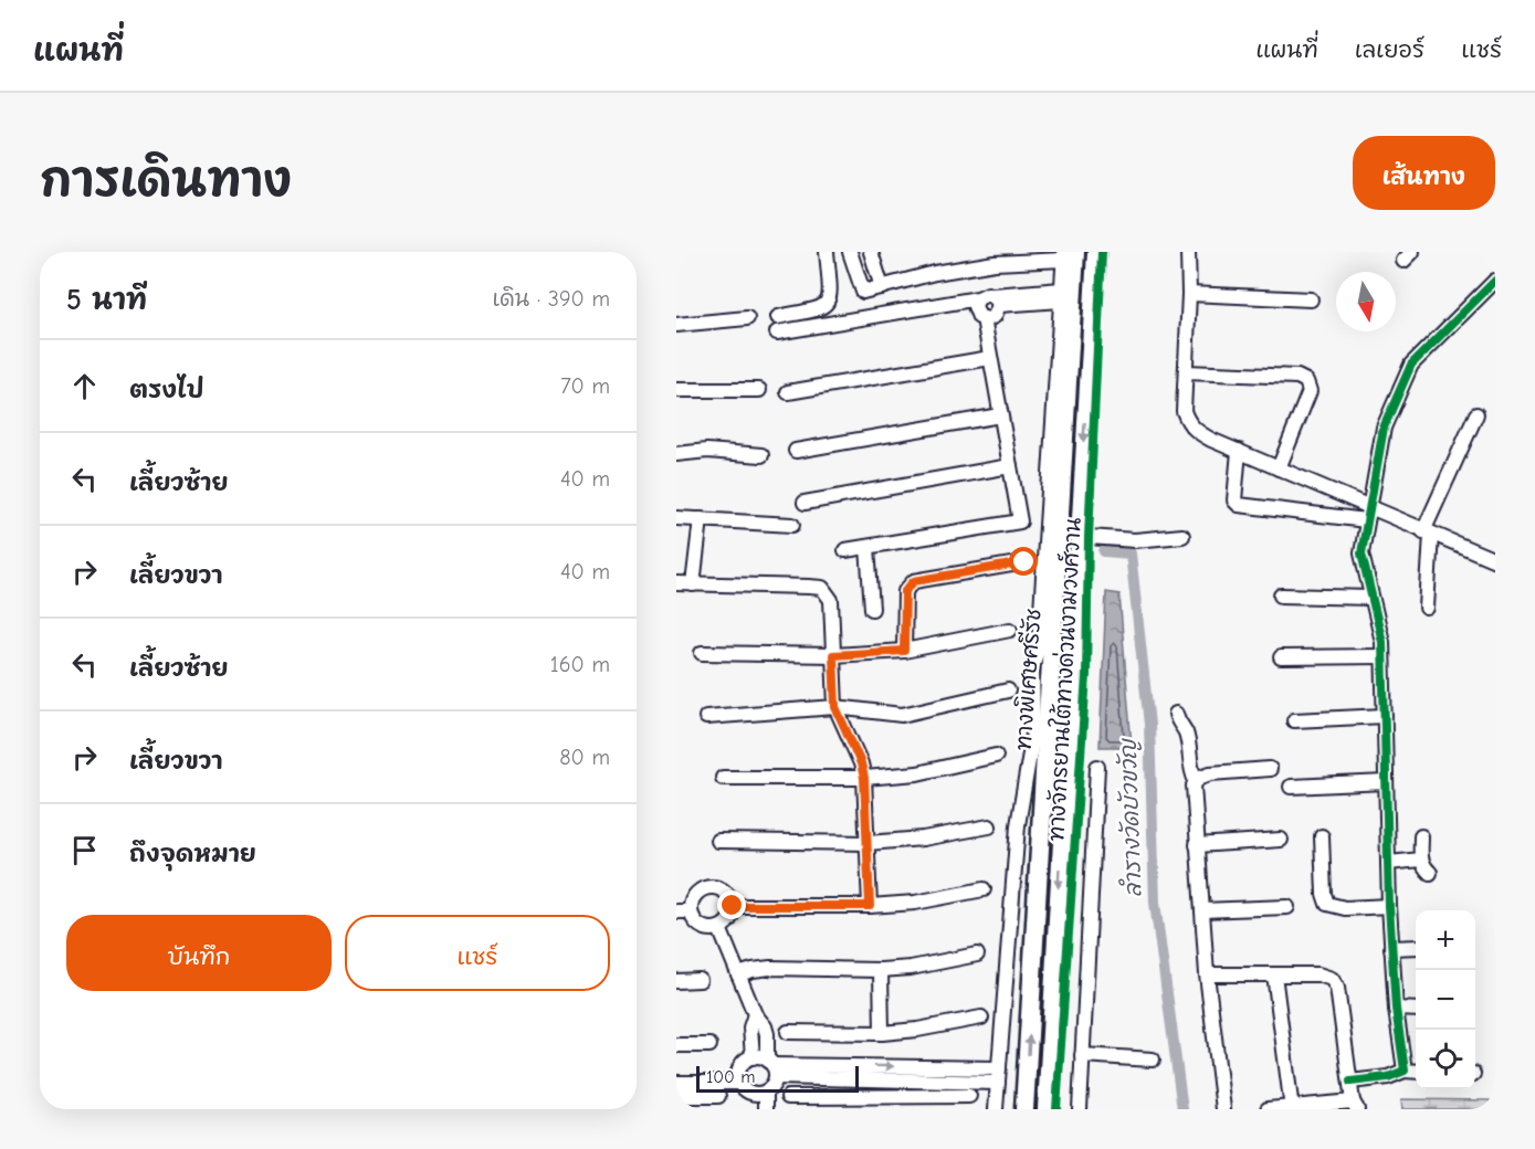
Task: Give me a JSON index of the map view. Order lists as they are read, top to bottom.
{
  "streets": {
    "highway": ["ทางพิเศษศรีรัช"],
    "cycle path": ["ทางจักรยานใต้ทางด่วนงามวงศ์วาน"]
  },
  "water": ["ลำรางวัดบัวขวัญ"],
  "scale_bar": "100 m",
  "north": "bottom",
  "page": {
    "header": "แผนที่",
    "nav": ["แผนที่", "เลเยอร์", "แชร์"],
    "title": "การเดินทาง",
    "buttons": [
      "เส้นทาง",
      ["บันทึก", "แชร์"]
    ],
    "heading": ["5 นาที", "เดิน · 390 m"],
    "list": [
      ["ตรงไป", "70 m"],
      ["เลี้ยวซ้าย", "40 m"],
      ["เลี้ยวขวา", "40 m"],
      ["เลี้ยวซ้าย", "160 m"],
      ["เลี้ยวขวา", "80 m"],
      "ถึงจุดหมาย"
    ],
    "map_buttons": ["+", "−"],
    "scale": "100 m"
  }
}
